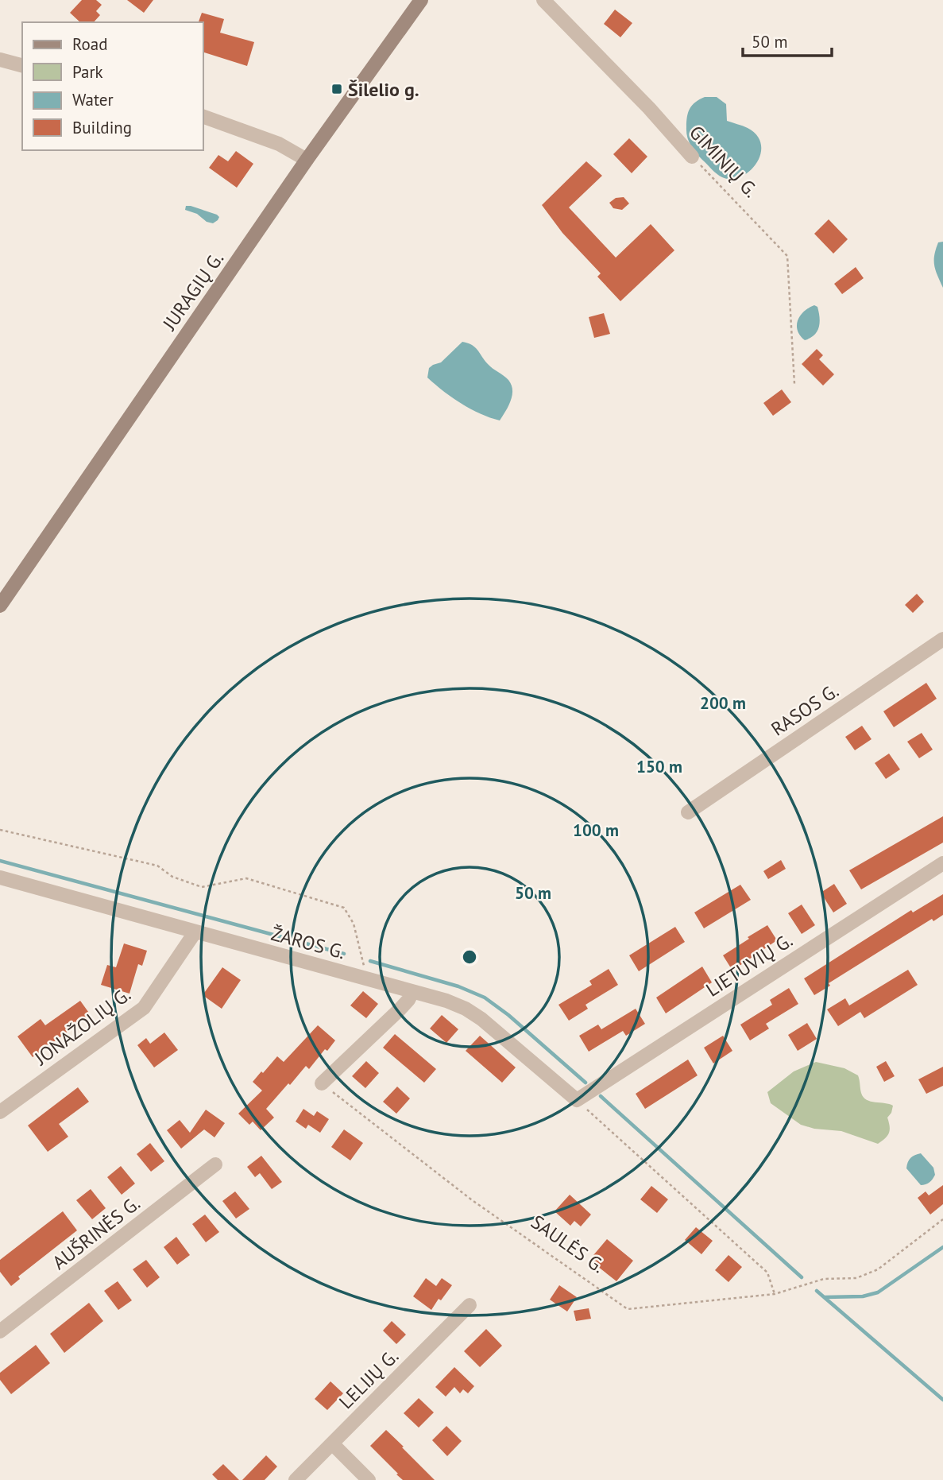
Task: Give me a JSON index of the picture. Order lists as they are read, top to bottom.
{
  "streets": {
    "main road": ["JURAGIŲ G."],
    "street": [
      "GIMINIŲ G.",
      "RASOS G.",
      "ŽAROS G.",
      "LIETUVIŲ G.",
      "JONAŽOLIŲ G.",
      "AUŠRINĖS G.",
      "LELIJŲ G."
    ],
    "path": ["SAULĖS G."]
  },
  "crossings": [
    ["ŽAROS G.", "LIETUVIŲ G."],
    ["ŽAROS G.", "JONAŽOLIŲ G."]
  ],
  "places": {
    "transit": ["Šilelio g."]
  },
  "legend": [
    "Road",
    "Park",
    "Water",
    "Building"
  ],
  "scale_bar": "50 m",
  "rings": [
    "200 m",
    "150 m",
    "100 m",
    "50 m"
  ]
}
